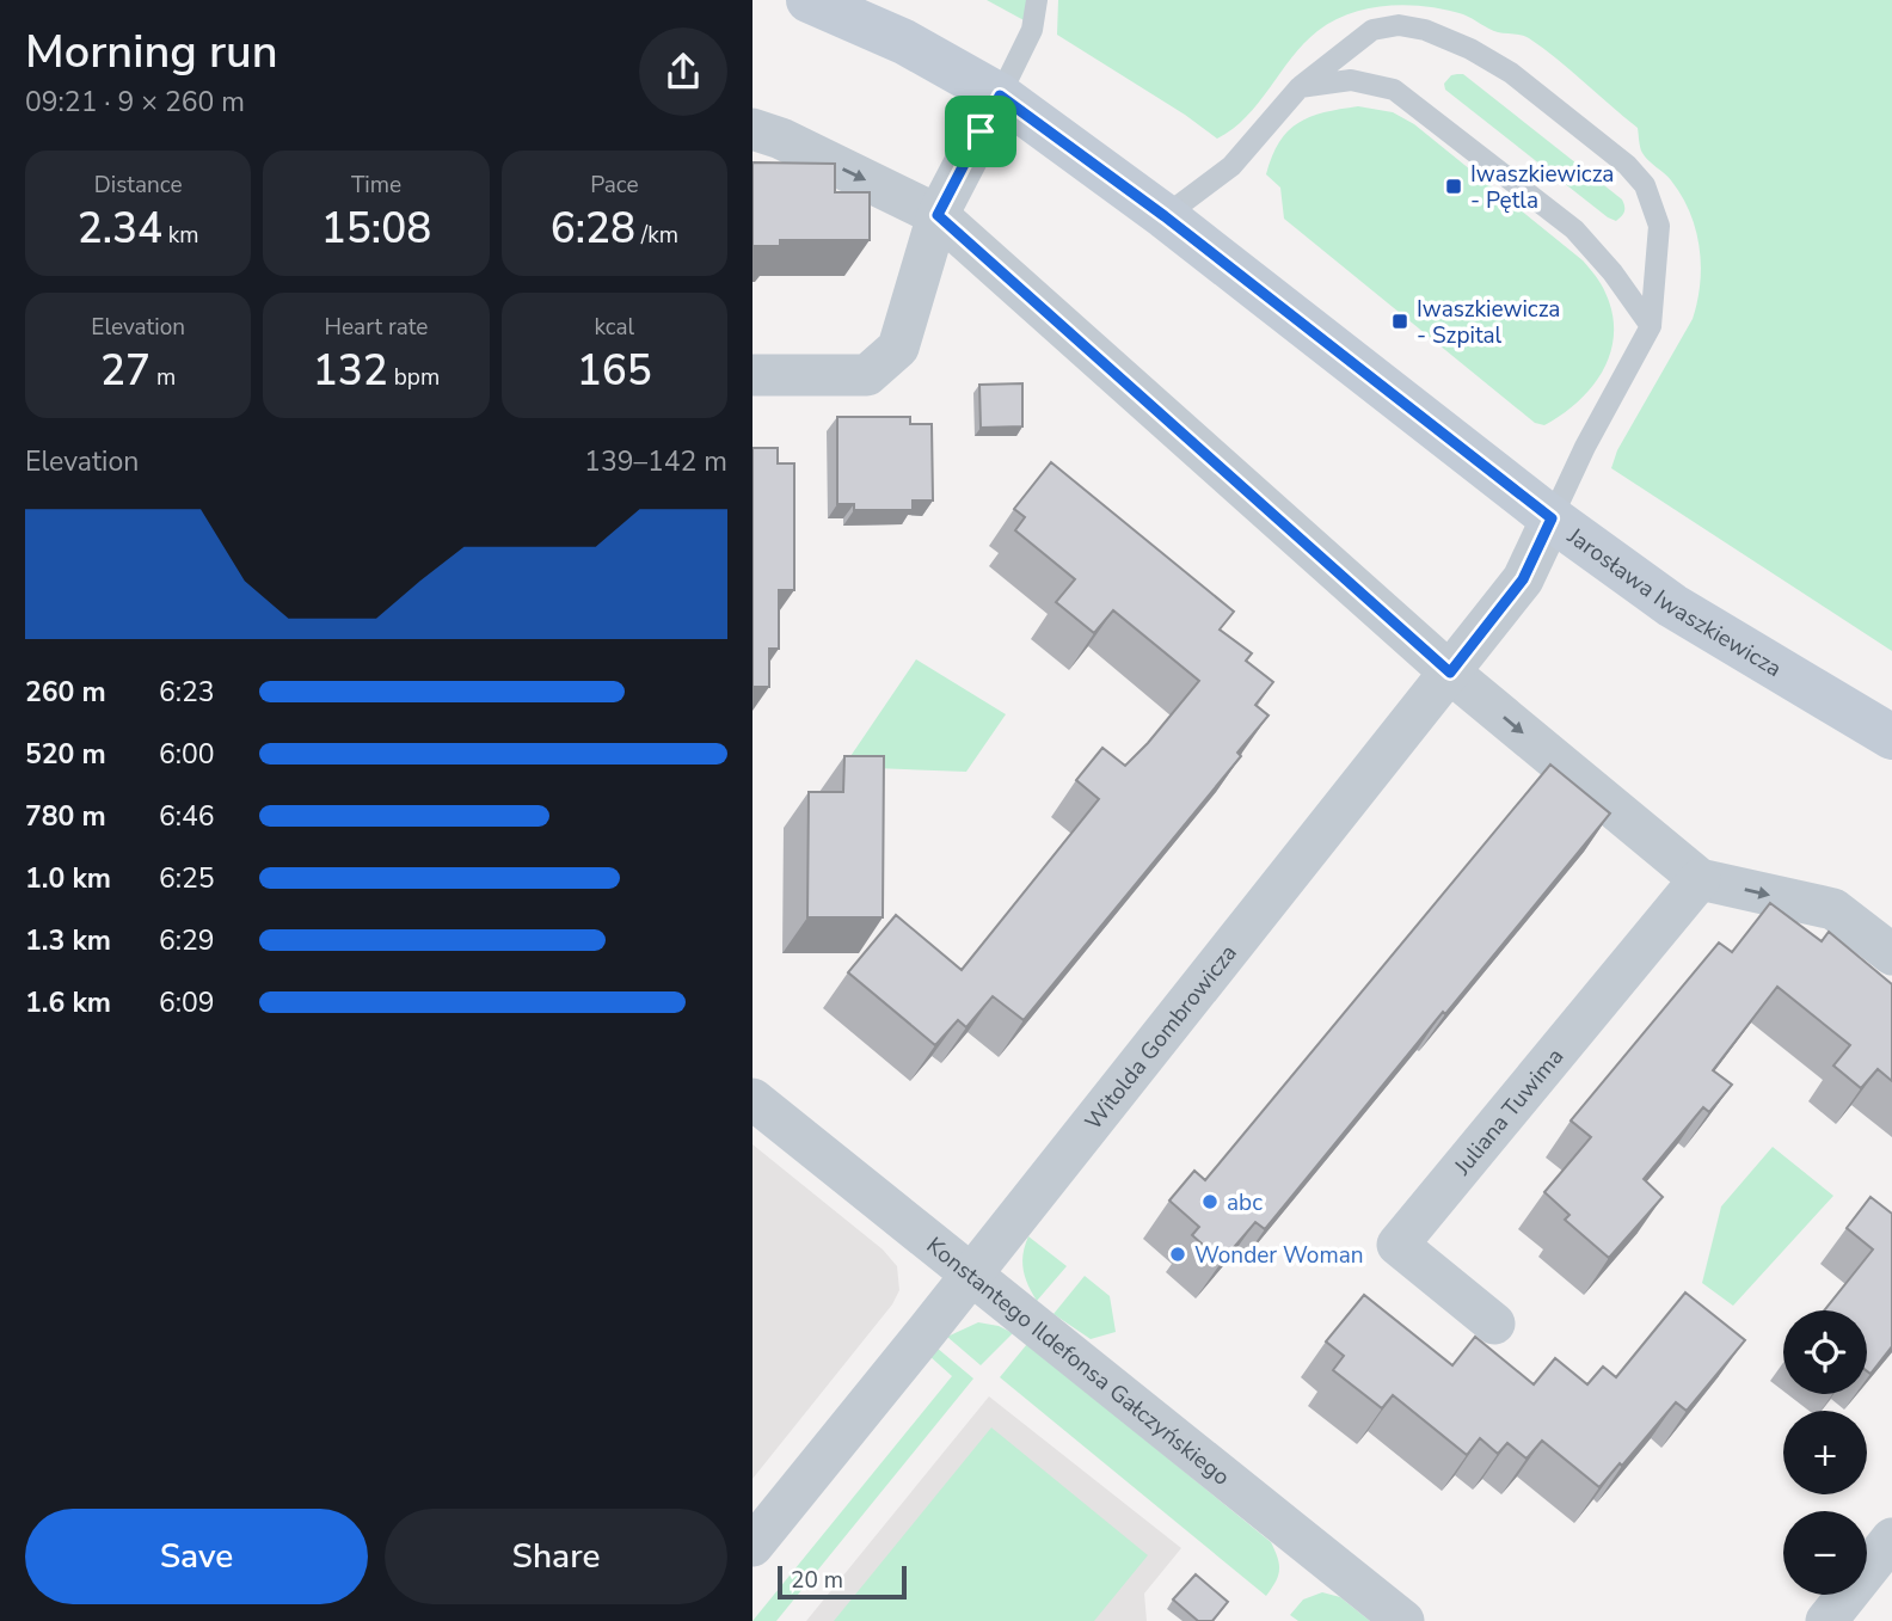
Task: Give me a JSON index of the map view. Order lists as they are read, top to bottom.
{
  "streets": {
    "street": [
      "Jarosława Iwaszkiewicza",
      "Witolda Gombrowicza",
      "Juliana Tuwima",
      "Konstantego Ildefonsa Gałczyńskiego"
    ]
  },
  "crossings": [
    ["Jarosława Iwaszkiewicza", "Witolda Gombrowicza"],
    ["Witolda Gombrowicza", "Konstantego Ildefonsa Gałczyńskiego"]
  ],
  "places": {
    "transit": ["Iwaszkiewicza - Pętla", "Iwaszkiewicza - Szpital"],
    "other": ["abc", "Wonder Woman"]
  },
  "scale_bar": "20 m",
  "page": {
    "heading": ["Morning run", "09:21 · 9 × 260 m"],
    "stats": [
      ["Distance", "2.34 km"],
      ["Time", "15:08"],
      ["Pace", "6:28 /km"],
      ["Elevation", "27 m"],
      ["Heart rate", "132 bpm"],
      ["kcal", "165"]
    ],
    "chart": ["Elevation", "139–142 m"],
    "list": [
      {
        "name": "260 m",
        "note": "6:23"
      },
      {
        "name": "520 m",
        "note": "6:00"
      },
      {
        "name": "780 m",
        "note": "6:46"
      },
      {
        "name": "1.0 km",
        "note": "6:25"
      },
      {
        "name": "1.3 km",
        "note": "6:29"
      },
      {
        "name": "1.6 km",
        "note": "6:09"
      }
    ],
    "map_buttons": ["+", "−"],
    "buttons": ["Save", "Share"],
    "scale": "20 m"
  }
}
